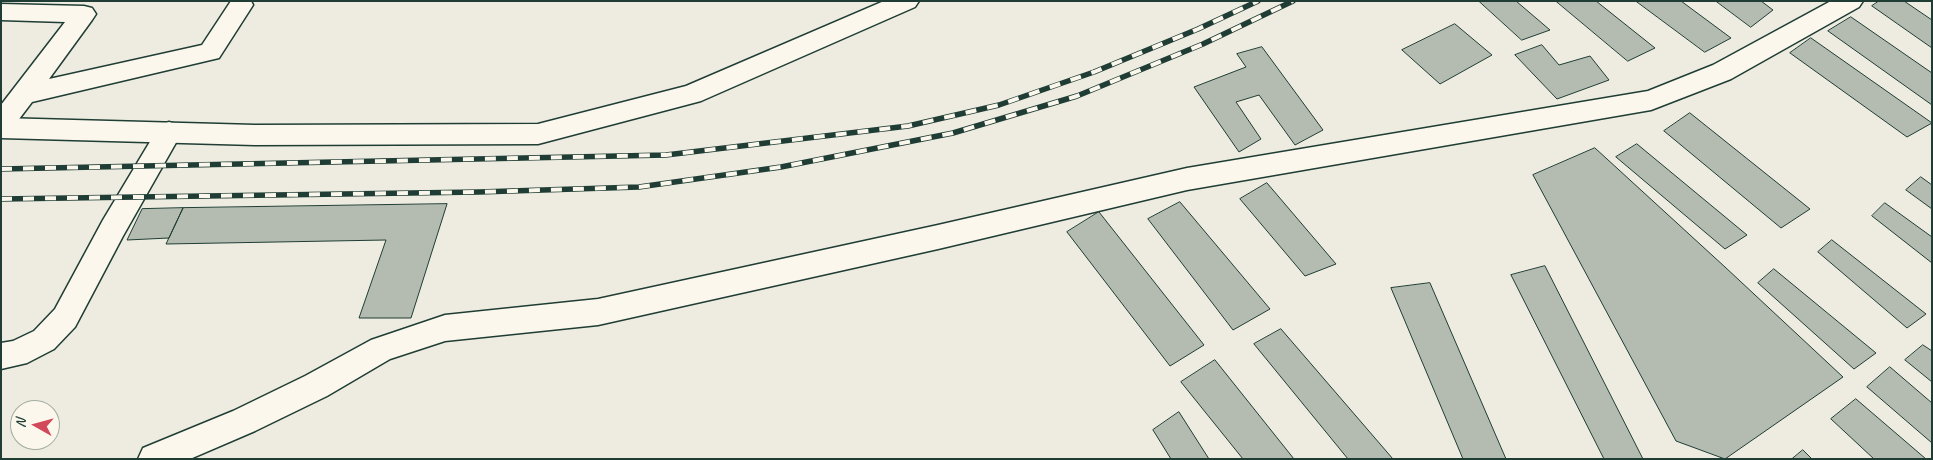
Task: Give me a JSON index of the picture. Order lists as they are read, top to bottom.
{
  "north": "left"
}
